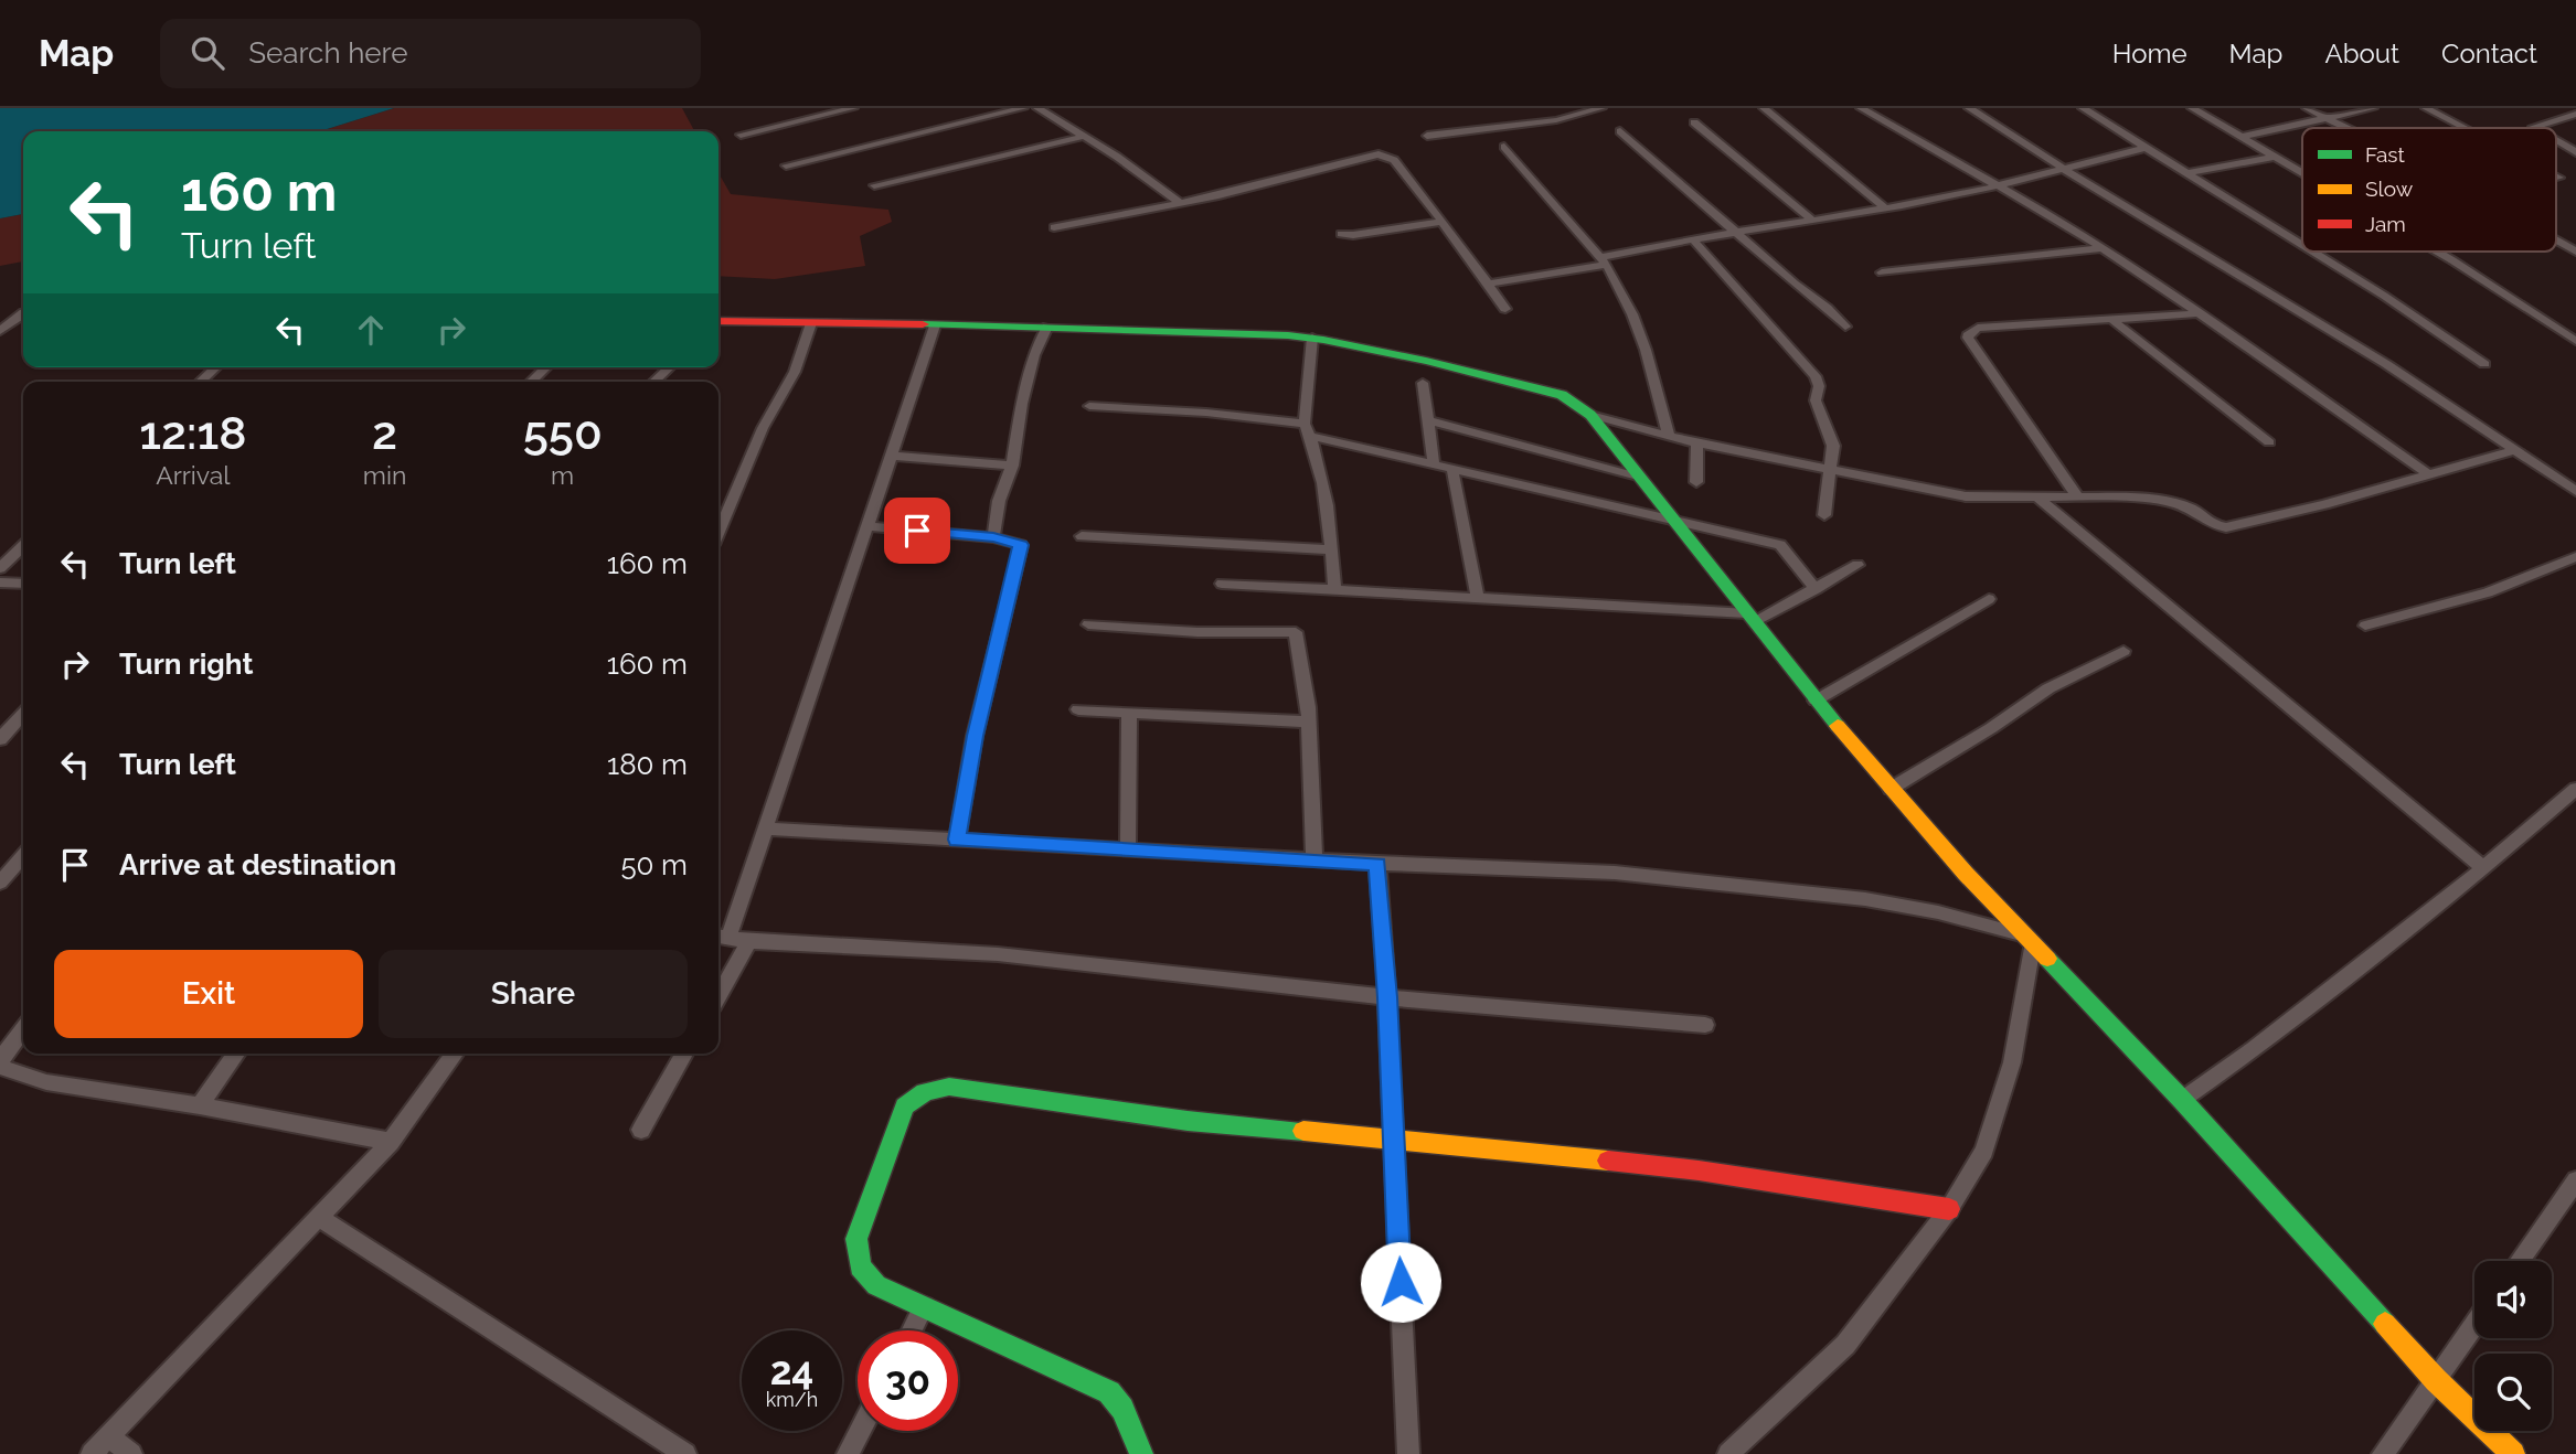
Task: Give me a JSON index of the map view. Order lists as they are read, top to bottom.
{
  "legend": ["Fast", "Slow", "Jam"],
  "page": {
    "header": "Map",
    "search": "Search here",
    "nav": [
      "Home",
      "Map",
      "About",
      "Contact"
    ],
    "turn": ["160 m", "Turn left"],
    "eta": [
      "12:18",
      "Arrival",
      "2",
      "min",
      "550",
      "m"
    ],
    "list": [
      {
        "name": "Turn left",
        "value": "160 m"
      },
      {
        "name": "Turn right",
        "value": "160 m"
      },
      {
        "name": "Turn left",
        "value": "180 m"
      },
      {
        "name": "Arrive at destination",
        "value": "50 m"
      }
    ],
    "buttons": ["Exit", "Share"],
    "speed": "24 km/h",
    "limit": "30"
  }
}
